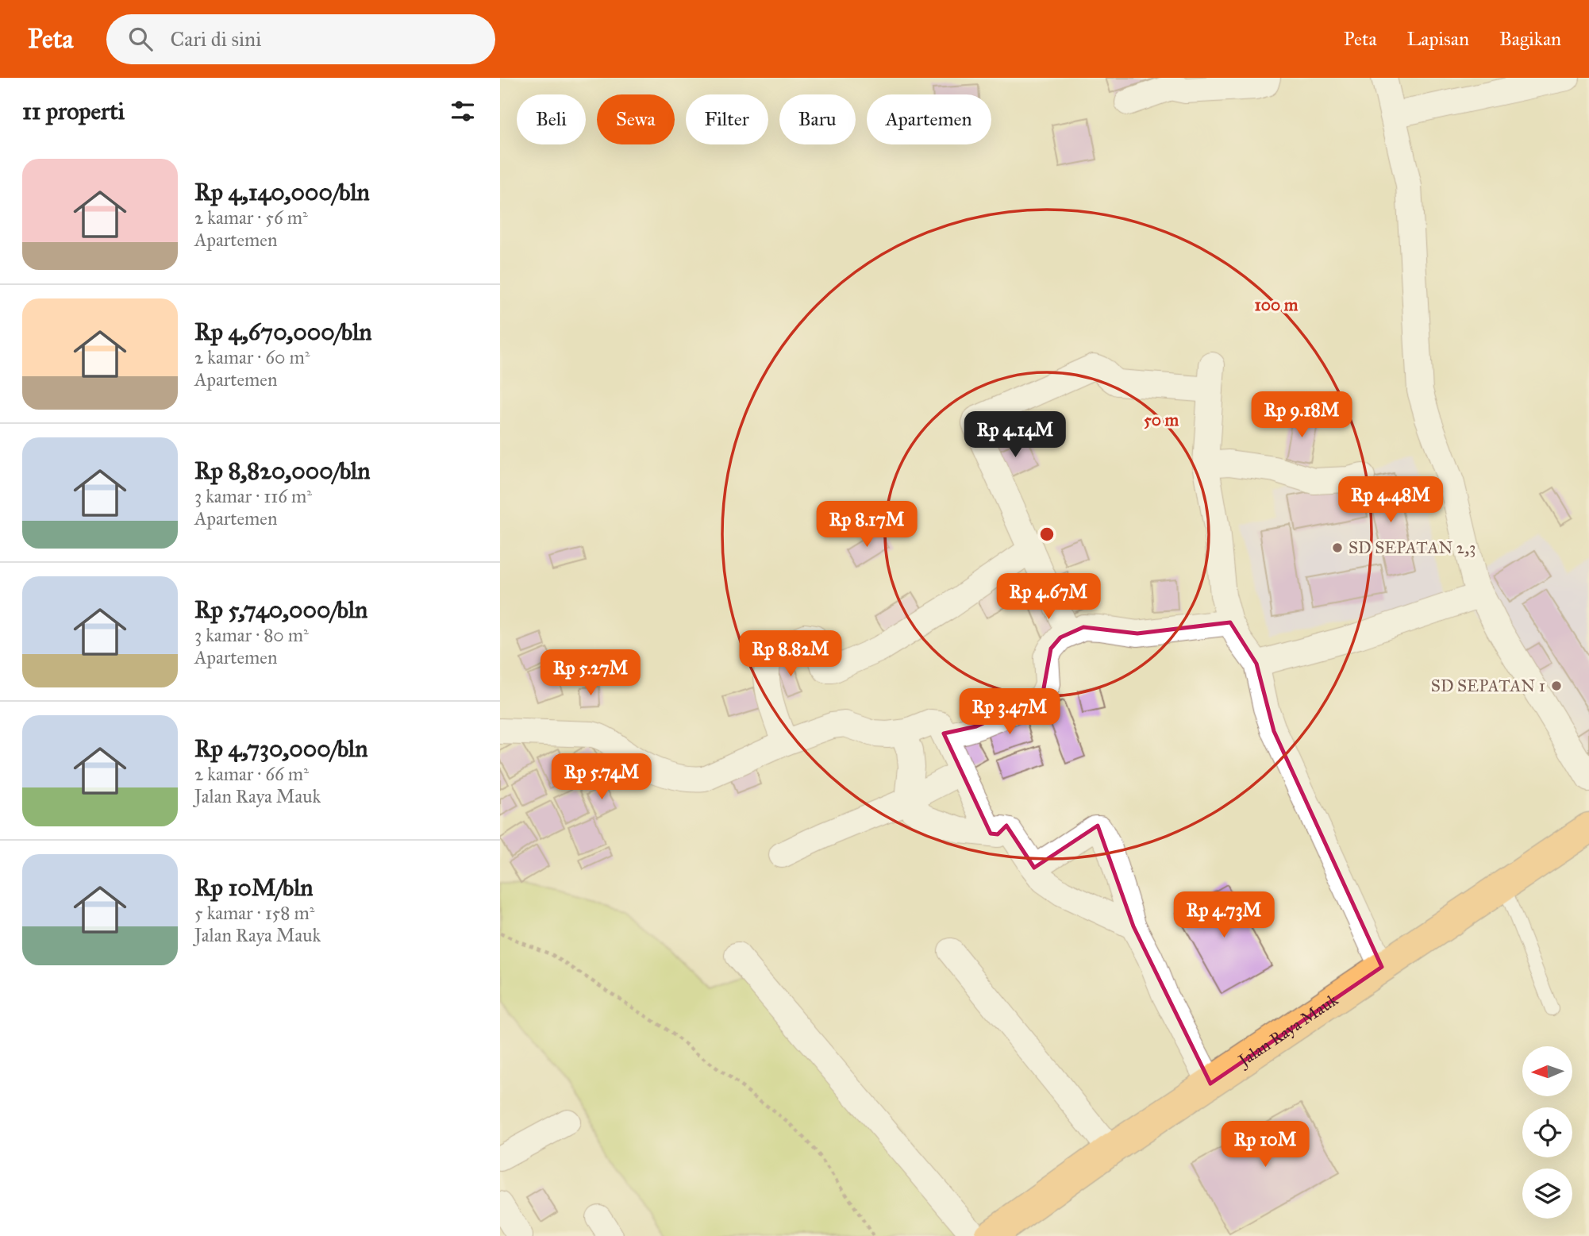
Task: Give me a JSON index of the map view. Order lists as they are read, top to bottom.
{
  "streets": {
    "main road": ["Jalan Raya Mauk"]
  },
  "places": ["SD SEPATAN 2,3", "SD SEPATAN 1"],
  "north": "left",
  "page": {
    "header": "Peta",
    "search": "Cari di sini",
    "nav": ["Peta", "Lapisan", "Bagikan"],
    "heading": "11 properti",
    "chip": [
      "Beli",
      "Sewa",
      "Filter",
      "Baru",
      "Apartemen"
    ],
    "list": [
      {
        "name": "Rp 4,140,000/bln",
        "note": "2 kamar · 56 m² · Apartemen"
      },
      {
        "name": "Rp 4,670,000/bln",
        "note": "2 kamar · 60 m² · Apartemen"
      },
      {
        "name": "Rp 8,820,000/bln",
        "note": "3 kamar · 116 m² · Apartemen"
      },
      {
        "name": "Rp 5,740,000/bln",
        "note": "3 kamar · 80 m² · Apartemen"
      },
      {
        "name": "Rp 4,730,000/bln",
        "note": "2 kamar · 66 m² · Jalan Raya Mauk"
      },
      {
        "name": "Rp 10M/bln",
        "note": "5 kamar · 158 m² · Jalan Raya Mauk"
      }
    ],
    "price": [
      "Rp 9.18M",
      "Rp 4.14M",
      "Rp 4.48M",
      "Rp 8.17M",
      "Rp 4.67M",
      "Rp 8.82M",
      "Rp 5.27M",
      "Rp 3.47M",
      "Rp 5.74M",
      "Rp 4.73M",
      "Rp 10M"
    ]
  },
  "rings": ["100 m", "50 m"]
}
